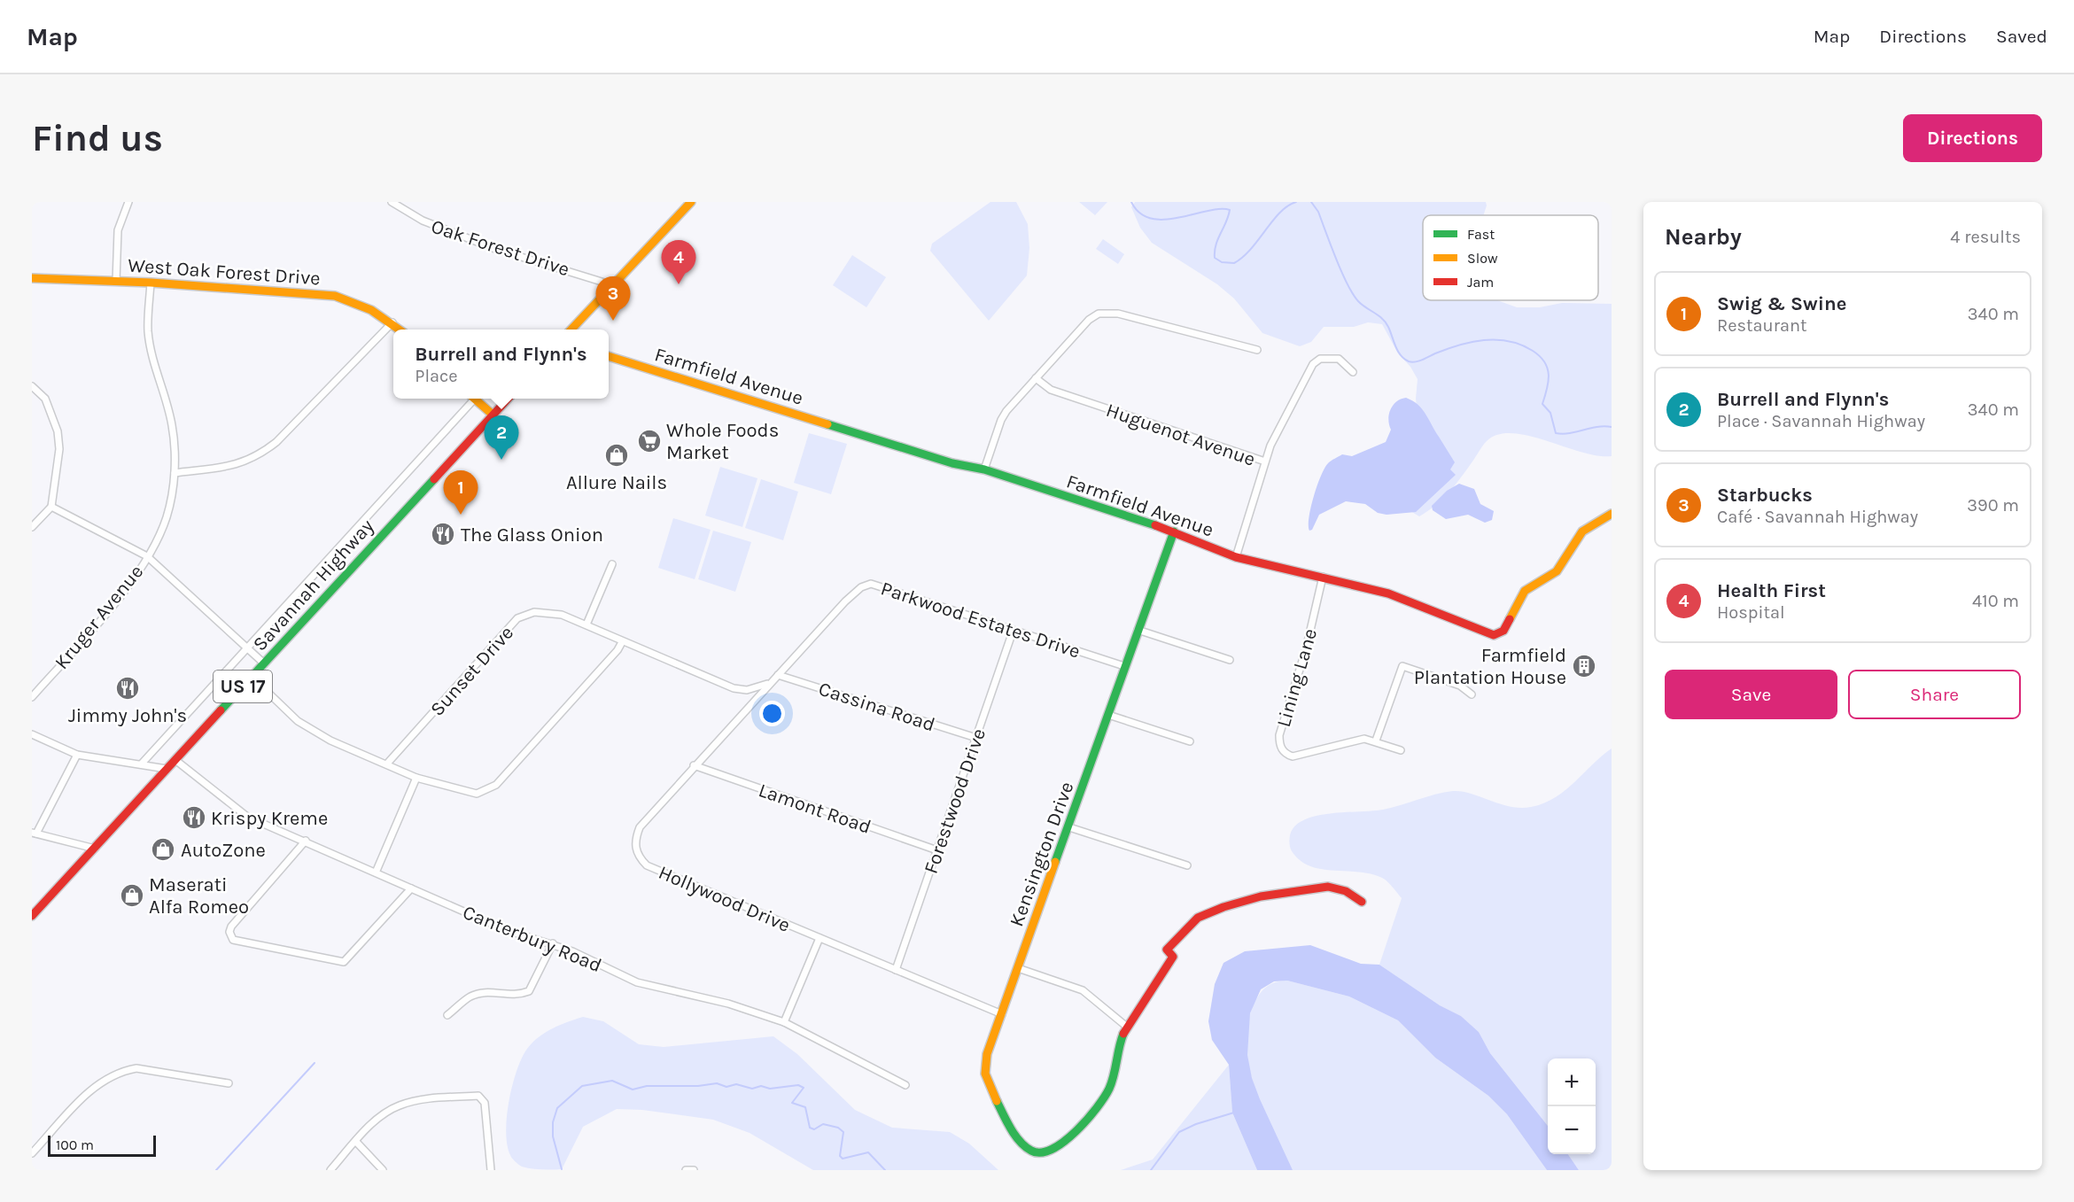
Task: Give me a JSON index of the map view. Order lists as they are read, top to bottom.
{
  "streets": {
    "main road": [
      "West Oak Forest Drive",
      "Farmfield Avenue",
      "Savannah Highway",
      "US 17",
      "Kensington Drive"
    ],
    "street": [
      "Oak Forest Drive",
      "Huguenot Avenue",
      "Kruger Avenue",
      "Parkwood Estates Drive",
      "Sunset Drive",
      "Lining Lane",
      "Cassina Road",
      "Forestwood Drive",
      "Lamont Road",
      "Hollywood Drive",
      "Canterbury Road"
    ]
  },
  "crossings": [
    ["West Oak Forest Drive", "Kruger Avenue"],
    ["Farmfield Avenue", "Huguenot Avenue"],
    ["Farmfield Avenue", "Lining Lane"],
    ["Farmfield Avenue", "Kensington Drive"],
    ["Savannah Highway", "Canterbury Road"],
    ["Parkwood Estates Drive", "Cassina Road"],
    ["Parkwood Estates Drive", "Forestwood Drive"],
    ["Parkwood Estates Drive", "Kensington Drive"],
    ["Parkwood Estates Drive", "Hollywood Drive"],
    ["Sunset Drive", "Hollywood Drive"],
    ["Cassina Road", "Forestwood Drive"],
    ["Cassina Road", "Hollywood Drive"],
    ["Forestwood Drive", "Lamont Road"],
    ["Forestwood Drive", "Hollywood Drive"],
    ["Lamont Road", "Hollywood Drive"],
    ["Kensington Drive", "Hollywood Drive"]
  ],
  "places": {
    "supermarket": ["Whole Foods Market"],
    "shop": ["Allure Nails", "AutoZone", "Maserati Alfa Romeo"],
    "restaurant": ["The Glass Onion", "Jimmy John's", "Krispy Kreme"],
    "building": ["Farmfield Plantation House"]
  },
  "legend": ["Fast", "Slow", "Jam"],
  "scale_bar": "100 m",
  "page": {
    "header": "Map",
    "nav": ["Map", "Directions", "Saved"],
    "buttons": [
      "Directions",
      ["Save", "Share"]
    ],
    "title": "Find us",
    "heading": ["Nearby", "4 results"],
    "pins": [
      "4",
      "3",
      "2",
      "1"
    ],
    "list": [
      {
        "mark": "1",
        "name": "Swig & Swine",
        "note": "Restaurant",
        "value": "340 m"
      },
      {
        "mark": "2",
        "name": "Burrell and Flynn's",
        "note": "Place · Savannah Highway",
        "value": "340 m"
      },
      {
        "mark": "3",
        "name": "Starbucks",
        "note": "Café · Savannah Highway",
        "value": "390 m"
      },
      {
        "mark": "4",
        "name": "Health First",
        "note": "Hospital",
        "value": "410 m"
      }
    ],
    "popup": ["Burrell and Flynn's", "Place"],
    "map_buttons": ["+", "−"],
    "scale": "100 m"
  }
}
